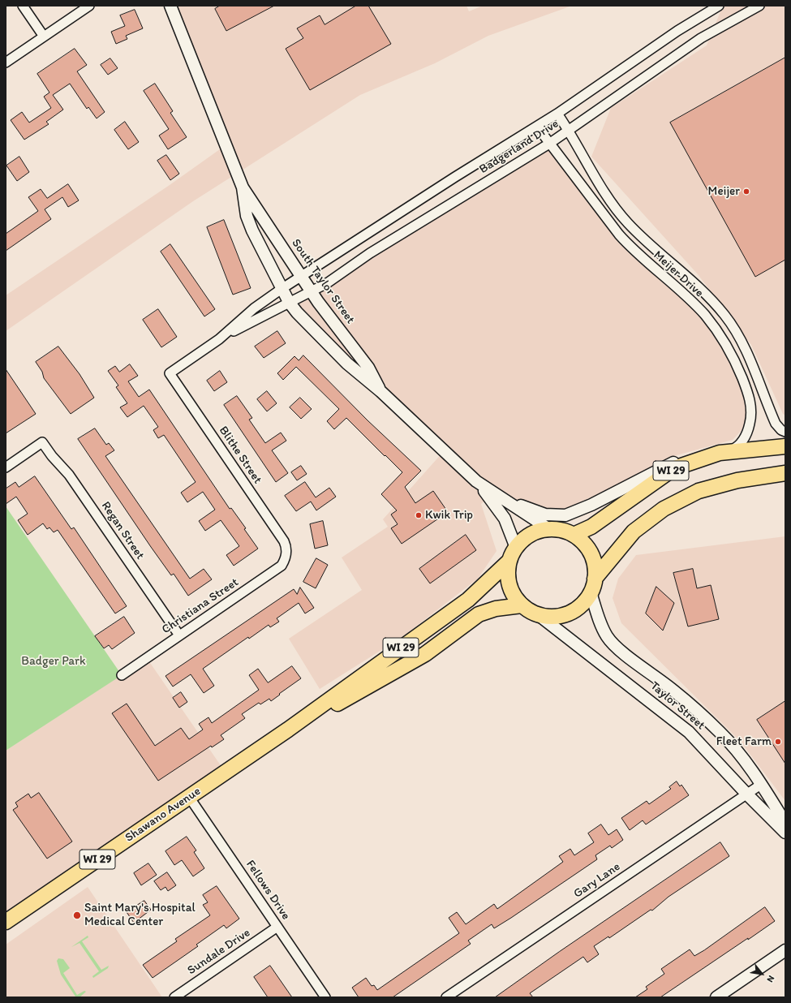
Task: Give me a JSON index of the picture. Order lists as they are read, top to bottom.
{
  "streets": {
    "main road": ["WI 29", "Shawano Avenue"],
    "street": [
      "Badgerland Drive",
      "Meijer Drive",
      "South Taylor Street",
      "Blithe Street",
      "Regan Street",
      "Christiana Street",
      "Taylor Street",
      "Gary Lane",
      "Fellows Drive",
      "Sundale Drive"
    ]
  },
  "crossings": [
    ["Badgerland Drive", "Meijer Drive"],
    ["Badgerland Drive", "South Taylor Street"],
    ["Badgerland Drive", "Blithe Street"],
    ["Meijer Drive", "WI 29"],
    ["South Taylor Street", "WI 29"],
    ["South Taylor Street", "Taylor Street"],
    ["South Taylor Street", "Shawano Avenue"],
    ["Blithe Street", "Christiana Street"],
    ["WI 29", "Taylor Street"],
    ["WI 29", "Shawano Avenue"],
    ["Regan Street", "Christiana Street"],
    ["Taylor Street", "Shawano Avenue"],
    ["Taylor Street", "Gary Lane"],
    ["Shawano Avenue", "Fellows Drive"],
    ["Fellows Drive", "Sundale Drive"]
  ],
  "parks": ["Badger Park"],
  "places": [
    "Meijer",
    "Kwik Trip",
    "Fleet Farm",
    "Saint Mary's Hospital Medical Center"
  ],
  "north": "bottom right"
}
